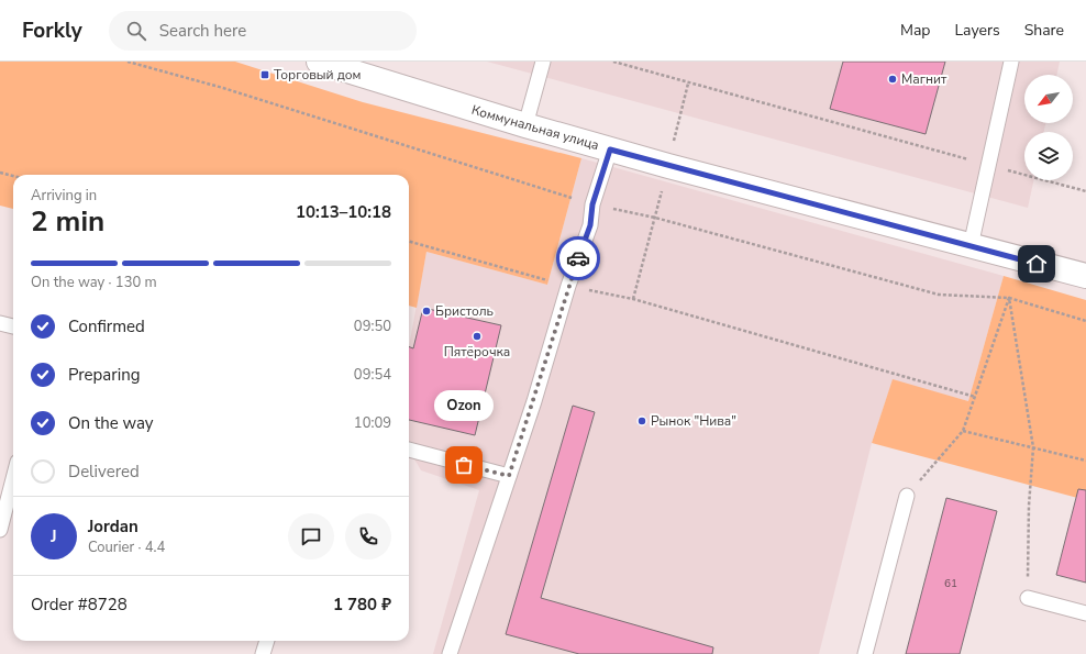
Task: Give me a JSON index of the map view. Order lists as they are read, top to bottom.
{
  "streets": {
    "main road": ["Коммунальная улица"]
  },
  "places": {
    "transit": ["Торговый дом"],
    "other": [
      "Магнит",
      "Бристоль",
      "Пятёрочка",
      "Рынок \"Нива\"",
      "Ozon"
    ]
  },
  "house_numbers": ["61"],
  "north": "bottom left",
  "page": {
    "header": "Forkly",
    "search": "Search here",
    "nav": ["Map", "Layers", "Share"],
    "heading": ["2 min", "Arriving in", "10:13–10:18"],
    "panel": [
      "Jordan",
      "Courier · 4.4",
      "Order #8728",
      "1 780 ₽"
    ],
    "bar": "On the way · 130 m",
    "list": [
      ["Confirmed", "09:50"],
      ["Preparing", "09:54"],
      ["On the way", "10:09"],
      "Delivered"
    ],
    "bubble": "Ozon",
    "round": "J"
  }
}
